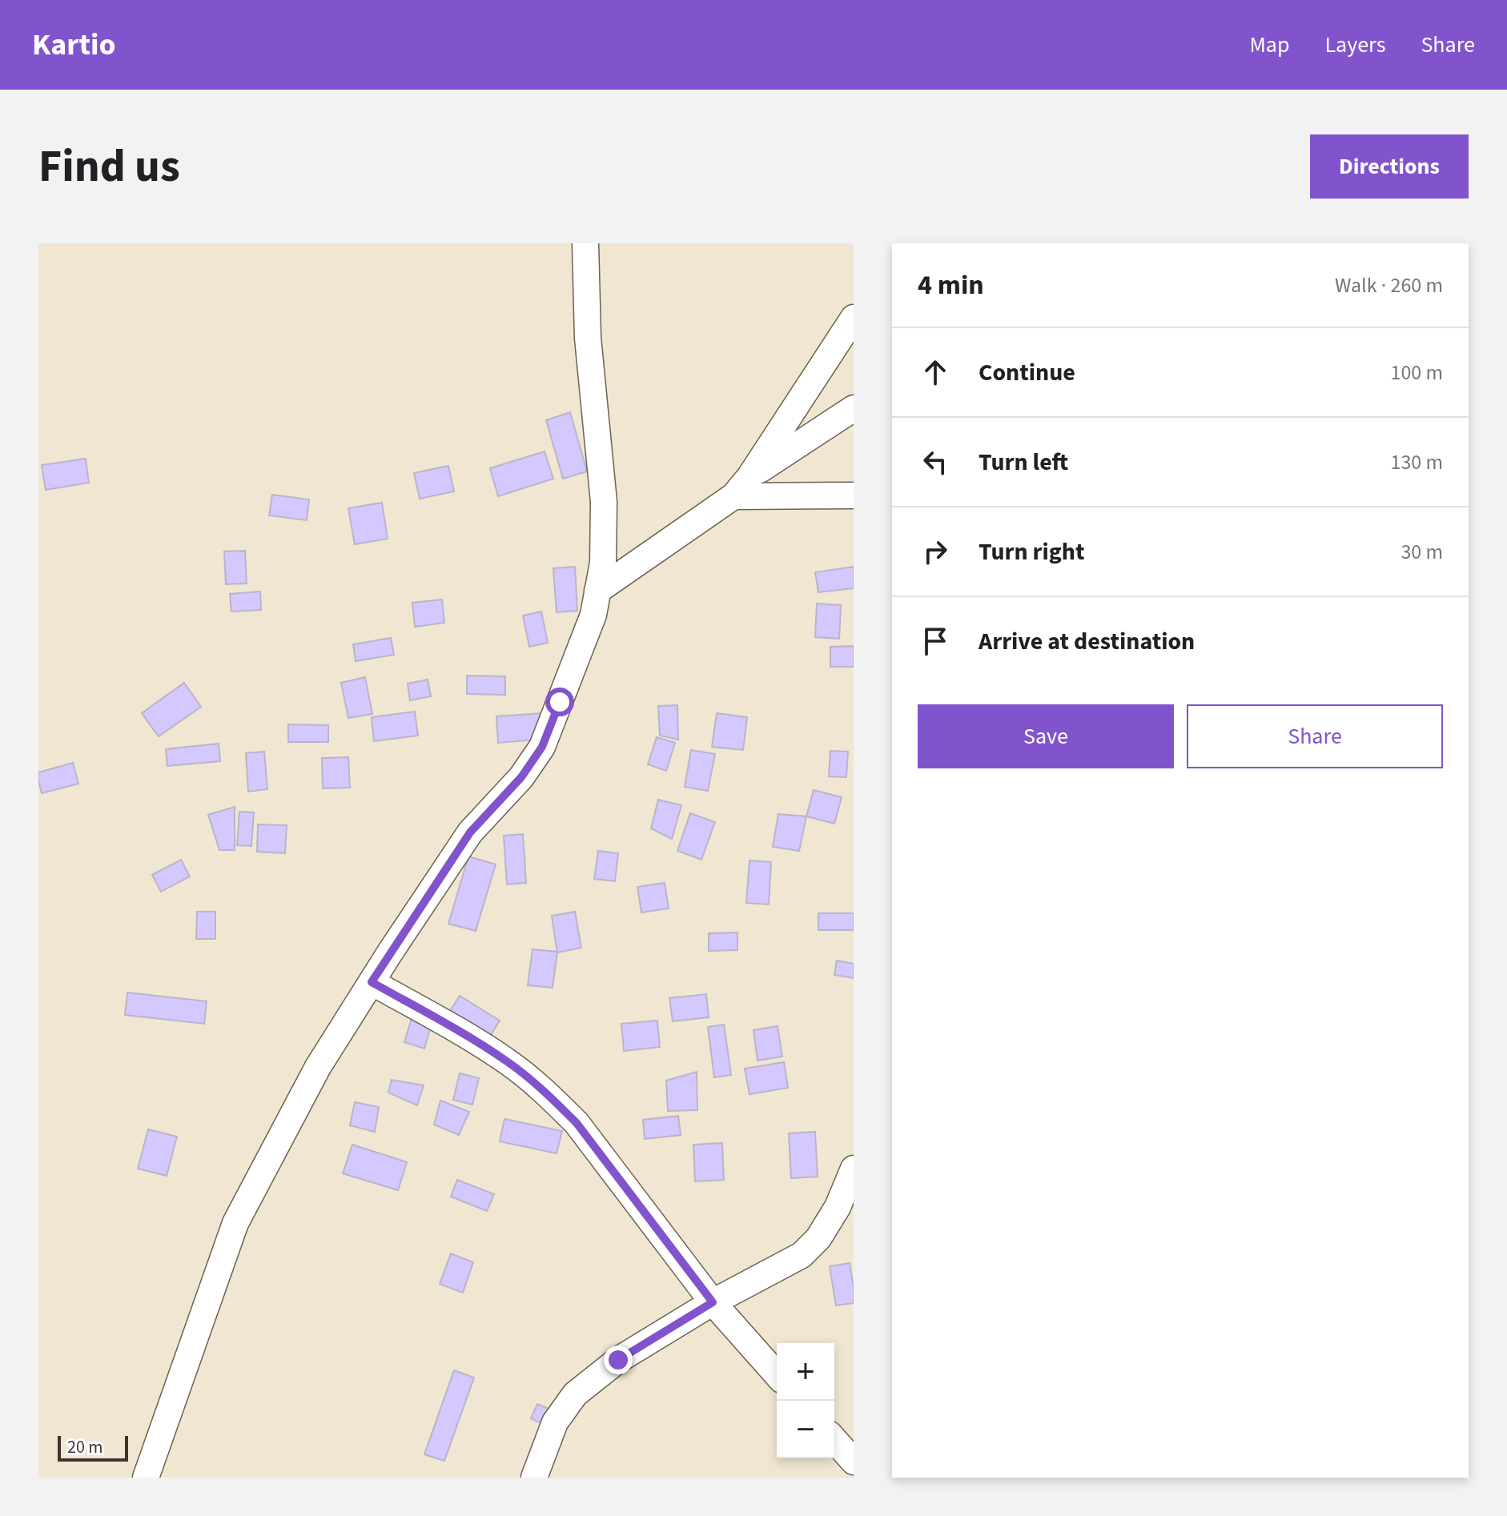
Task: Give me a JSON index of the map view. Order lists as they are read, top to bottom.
{
  "scale_bar": "20 m",
  "page": {
    "header": "Kartio",
    "nav": ["Map", "Layers", "Share"],
    "buttons": [
      "Directions",
      ["Save", "Share"]
    ],
    "title": "Find us",
    "heading": ["4 min", "Walk · 260 m"],
    "list": [
      ["Continue", "100 m"],
      ["Turn left", "130 m"],
      ["Turn right", "30 m"],
      "Arrive at destination"
    ],
    "map_buttons": ["+", "−"],
    "scale": "20 m"
  }
}
